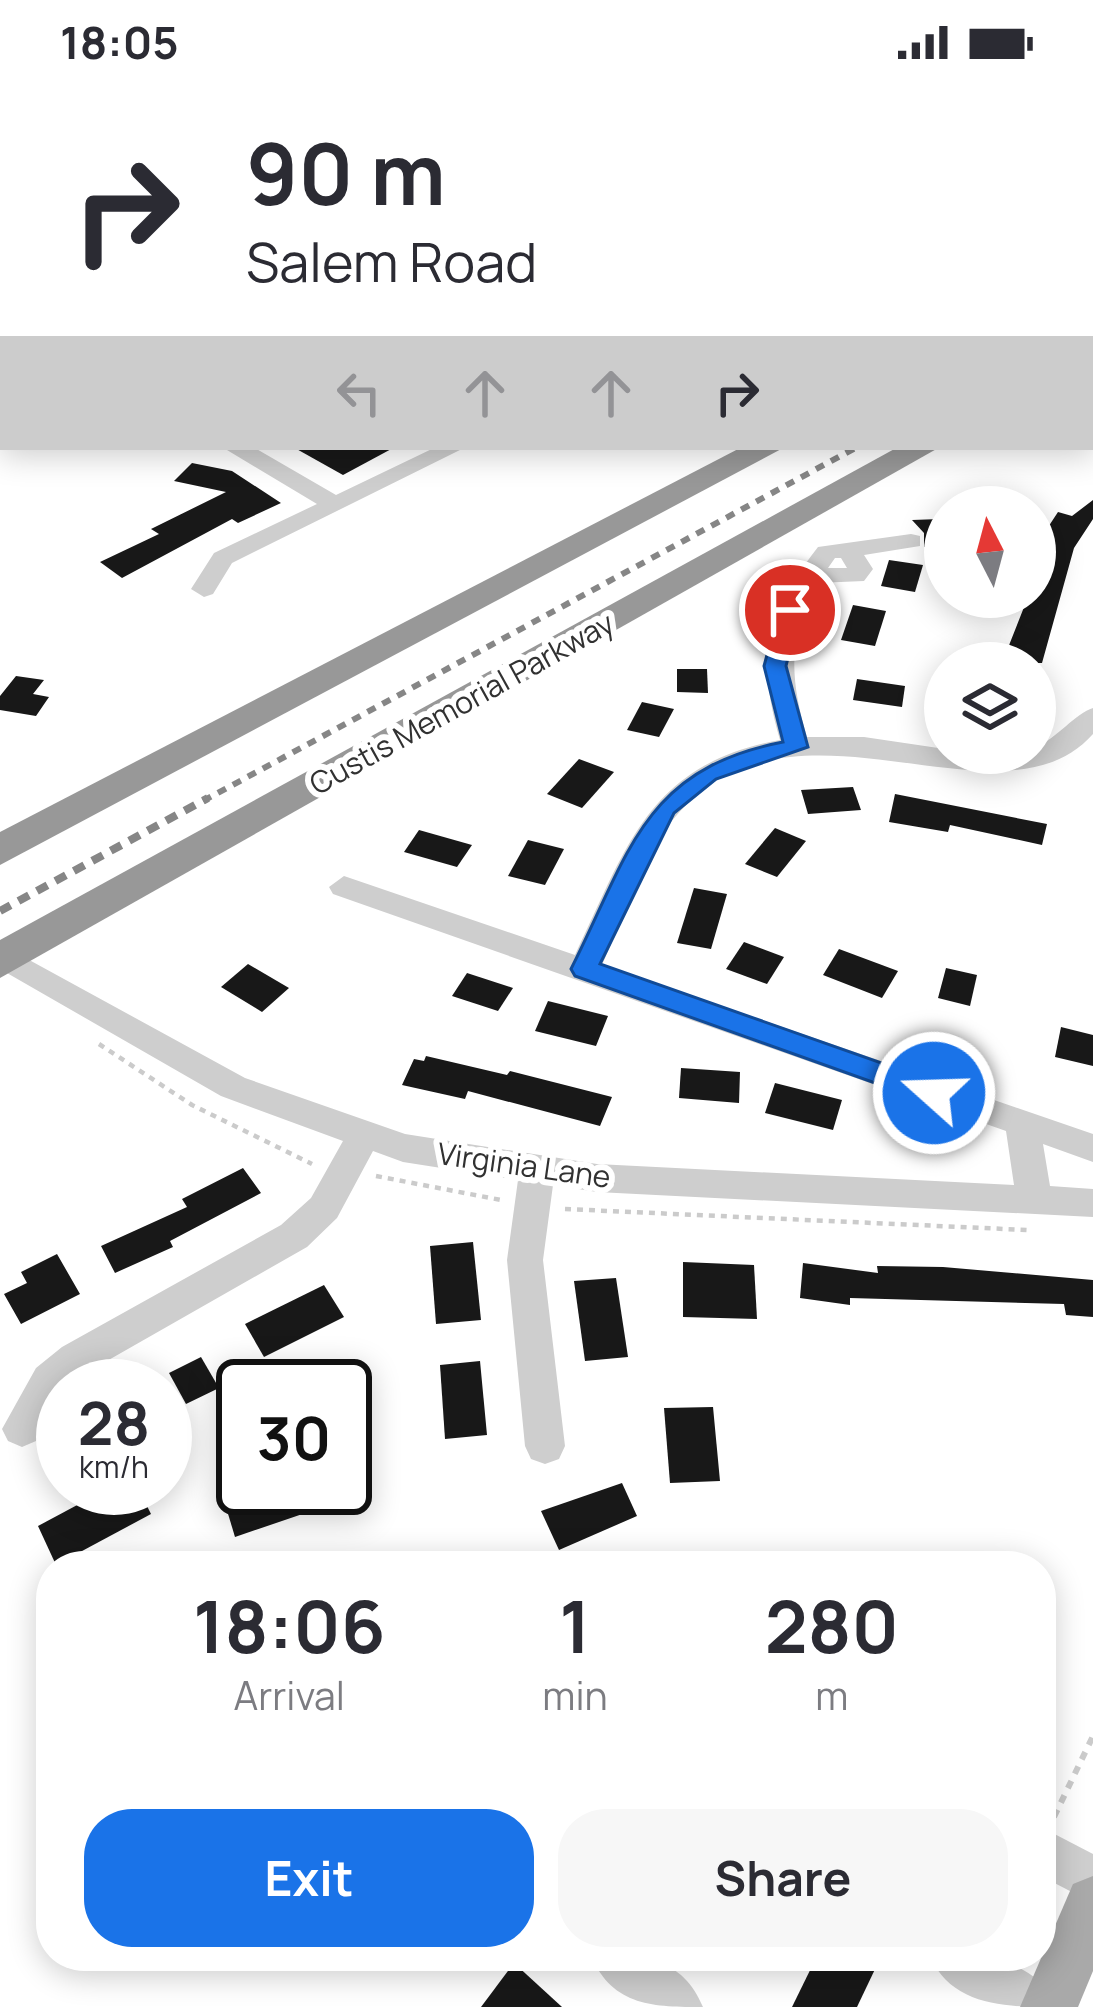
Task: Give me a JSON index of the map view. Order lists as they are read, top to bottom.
{
  "streets": {
    "highway": ["Custis Memorial Parkway"],
    "street": ["Virginia Lane"]
  },
  "crossings": [
    ["Custis Memorial Parkway", "Virginia Lane"]
  ],
  "north": "top",
  "page": {
    "status": "18:05",
    "turn": ["90 m", "Salem Road"],
    "speed": "28 km/h",
    "limit": "30",
    "eta": [
      "18:06",
      "Arrival",
      "1",
      "min",
      "280",
      "m"
    ],
    "buttons": ["Exit", "Share"]
  }
}
